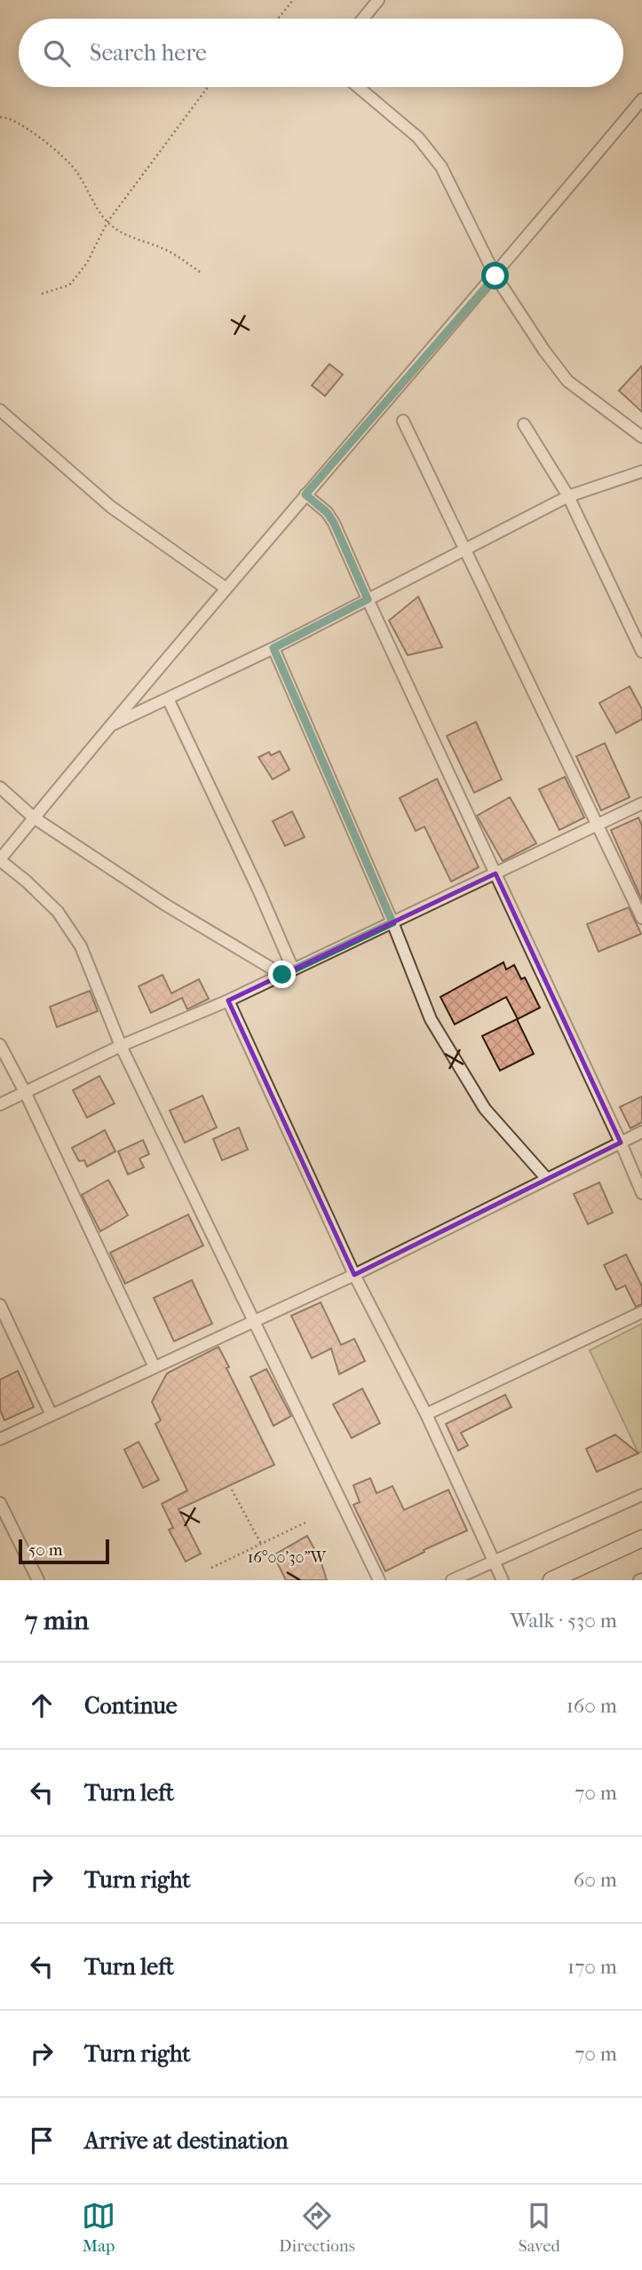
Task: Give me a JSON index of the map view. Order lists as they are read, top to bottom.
{
  "scale_bar": "50 m",
  "page": {
    "search": "Search here",
    "scale": "50 m",
    "heading": ["7 min", "Walk · 530 m"],
    "list": [
      ["Continue", "160 m"],
      ["Turn left", "70 m"],
      ["Turn right", "60 m"],
      ["Turn left", "170 m"],
      ["Turn right", "70 m"],
      "Arrive at destination"
    ],
    "nav": ["Map", "Directions", "Saved"]
  },
  "coordinates": ["16°00'30\"W"]
}
